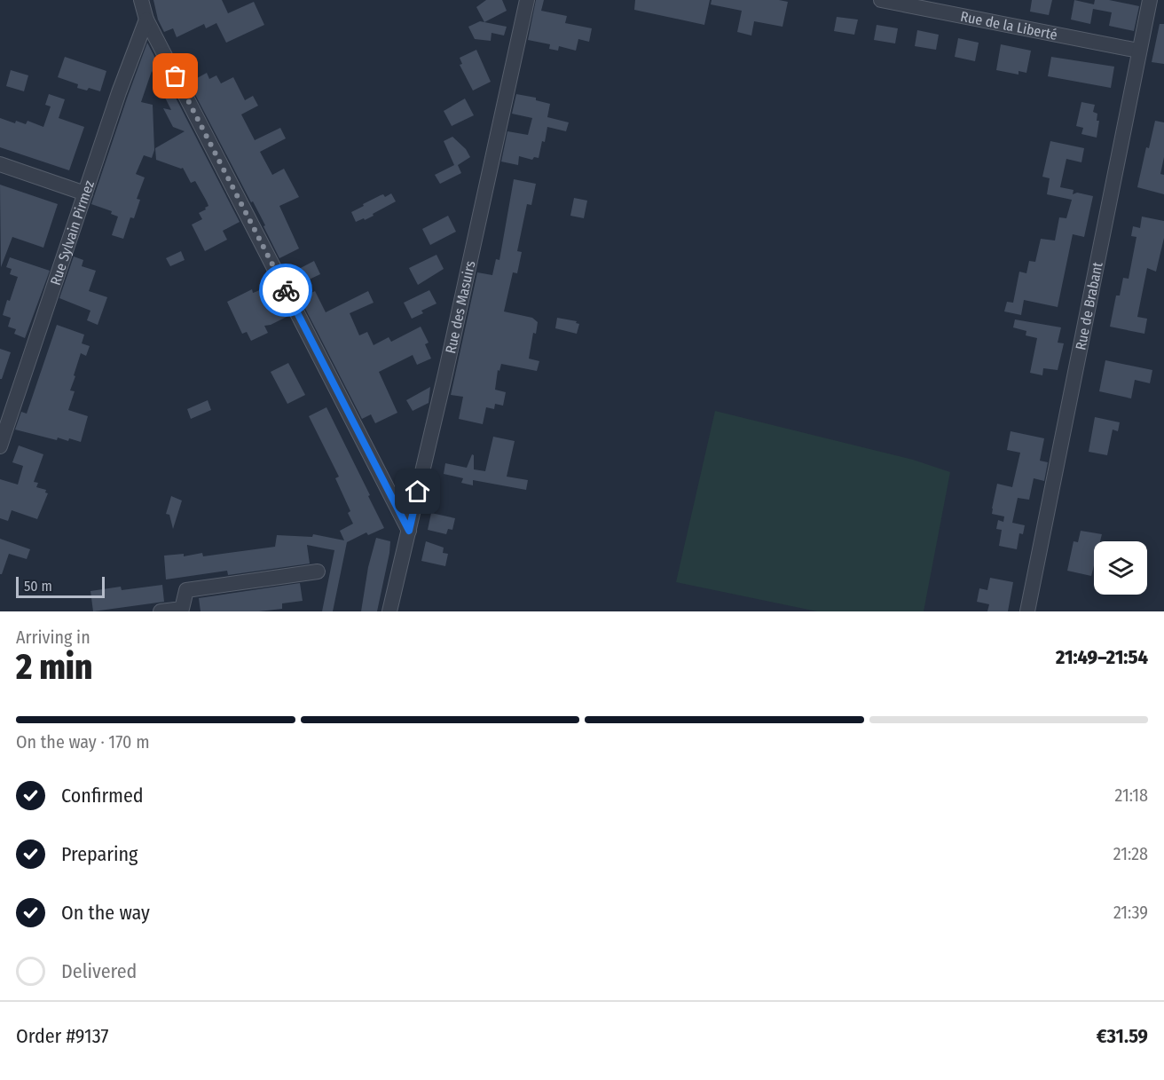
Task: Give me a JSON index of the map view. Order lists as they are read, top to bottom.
{
  "streets": {
    "street": [
      "Rue de la Liberté",
      "Rue Sylvain Pirmez",
      "Rue de Brabant",
      "Rue des Masuirs"
    ]
  },
  "crossings": [
    ["Rue de la Liberté", "Rue de Brabant"]
  ],
  "scale_bar": "50 m",
  "page": {
    "scale": "50 m",
    "heading": ["2 min", "Arriving in", "21:49–21:54"],
    "panel": ["Order #9137", "€31.59"],
    "bar": "On the way · 170 m",
    "list": [
      ["Confirmed", "21:18"],
      ["Preparing", "21:28"],
      ["On the way", "21:39"],
      "Delivered"
    ]
  }
}
